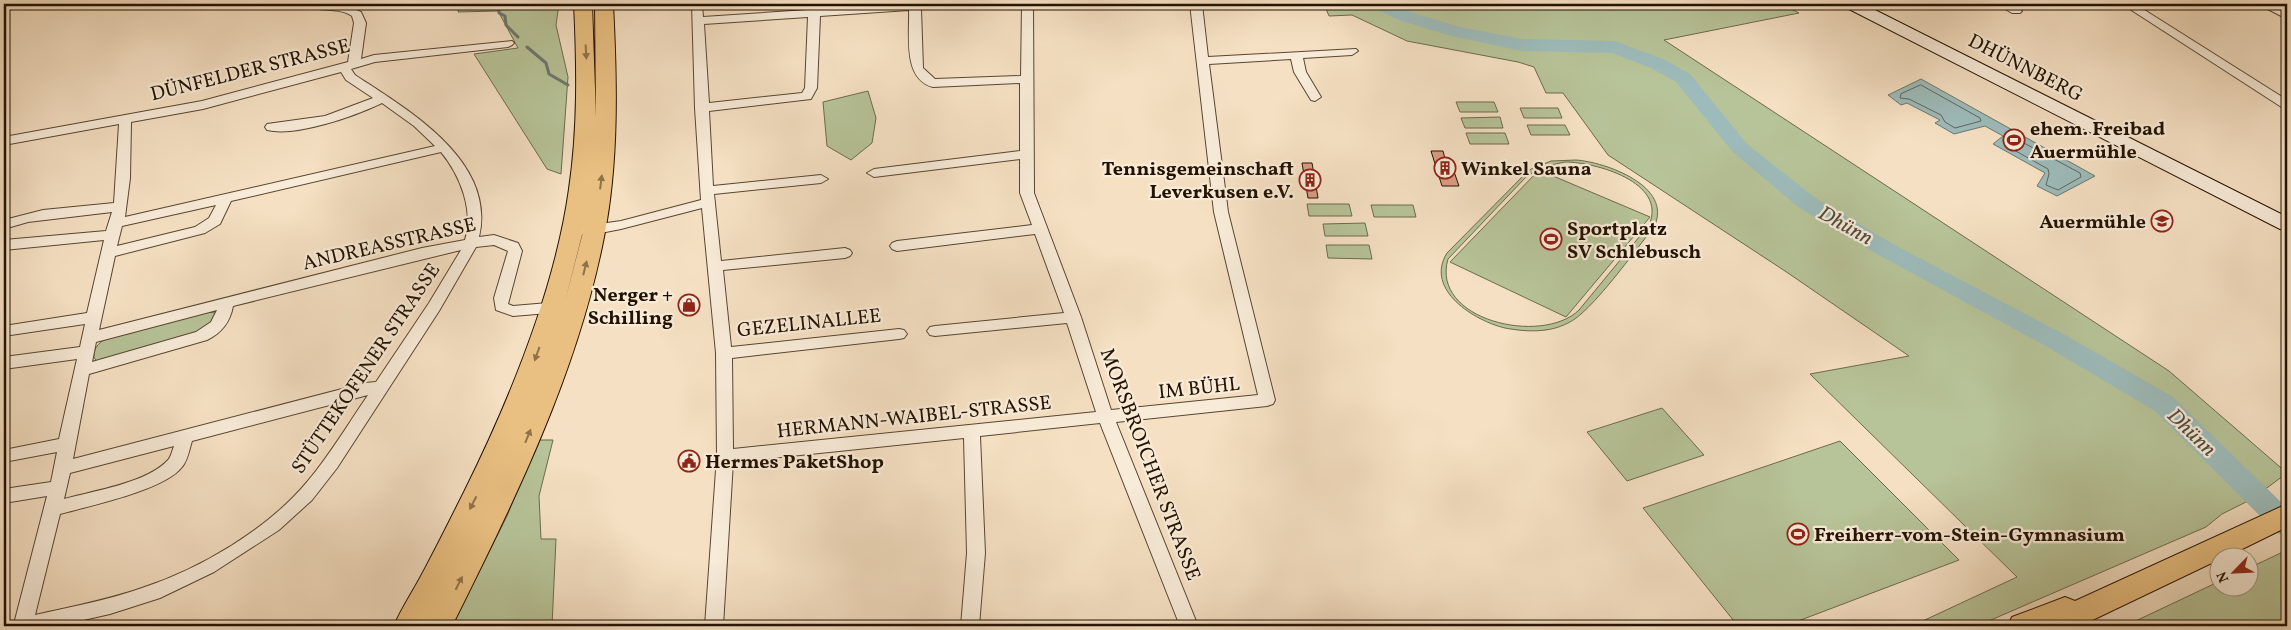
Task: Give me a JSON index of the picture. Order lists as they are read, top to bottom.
{
  "streets": {
    "street": [
      "DHÜNNBERG",
      "DÜNFELDER STRASSE",
      "ANDREASSTRASSE",
      "GEZELINALLEE",
      "STÜTTEKOFENER STRASSE",
      "IM BÜHL",
      "HERMANN-WAIBEL-STRASSE",
      "MORSBROICHER STRASSE"
    ]
  },
  "crossings": [
    ["DÜNFELDER STRASSE", "STÜTTEKOFENER STRASSE"],
    ["ANDREASSTRASSE", "STÜTTEKOFENER STRASSE"],
    ["GEZELINALLEE", "HERMANN-WAIBEL-STRASSE"],
    ["IM BÜHL", "HERMANN-WAIBEL-STRASSE"],
    ["IM BÜHL", "MORSBROICHER STRASSE"],
    ["HERMANN-WAIBEL-STRASSE", "MORSBROICHER STRASSE"]
  ],
  "water": ["Dhünn"],
  "places": {
    "sports": ["ehem. Freibad Auermühle", "Sportplatz SV Schlebusch", "Freiherr-vom-Stein-Gymnasium"],
    "building": ["Winkel Sauna", "Tennisgemeinschaft Leverkusen e.V."],
    "school or university": ["Auermühle"],
    "shop": ["Nerger + Schilling"],
    "public building": ["Hermes PaketShop"]
  },
  "north": "bottom left"
}
